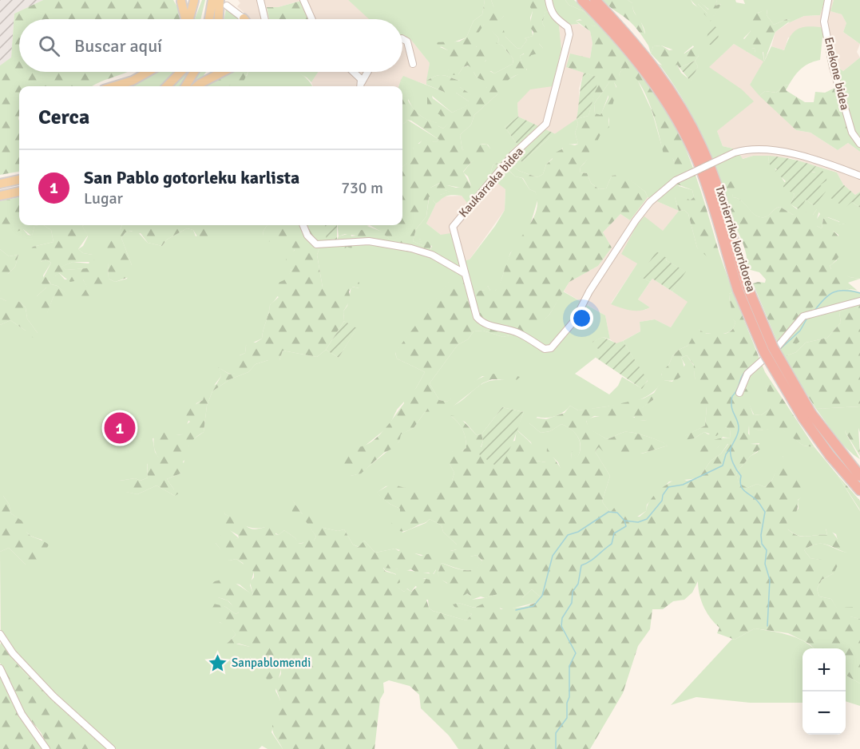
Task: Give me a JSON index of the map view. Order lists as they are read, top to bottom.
{
  "streets": {
    "highway": ["Txorierriko korridorea"],
    "street": ["Enekone bidea", "Kaukarraka bidea"]
  },
  "places": {
    "place": ["Sanpablomendi"]
  },
  "page": {
    "search": "Buscar aquí",
    "heading": "Cerca",
    "list": [
      {
        "mark": "1",
        "name": "San Pablo gotorleku karlista",
        "note": "Lugar",
        "value": "730 m"
      }
    ],
    "pins": "1",
    "map_buttons": ["+", "−"]
  }
}
